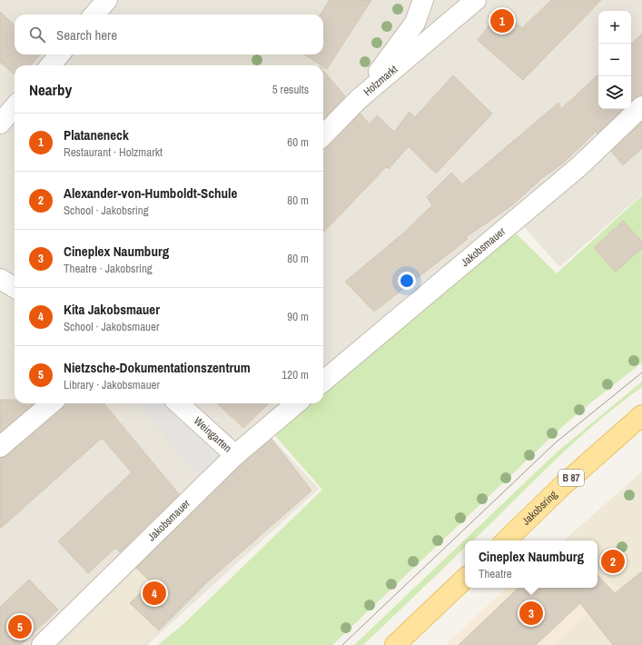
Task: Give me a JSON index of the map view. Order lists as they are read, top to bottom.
{
  "streets": {
    "main road": ["B 87", "Jakobsring"],
    "street": ["Holzmarkt", "Jakobsmauer", "Weingarten"]
  },
  "crossings": [
    ["Jakobsmauer", "Weingarten"]
  ],
  "page": {
    "pins": [
      "1",
      "2",
      "4",
      "3",
      "5"
    ],
    "map_buttons": ["+", "−"],
    "search": "Search here",
    "heading": ["Nearby", "5 results"],
    "list": [
      {
        "mark": "1",
        "name": "Plataneneck",
        "note": "Restaurant · Holzmarkt",
        "value": "60 m"
      },
      {
        "mark": "2",
        "name": "Alexander-von-Humboldt-Schule",
        "note": "School · Jakobsring",
        "value": "80 m"
      },
      {
        "mark": "3",
        "name": "Cineplex Naumburg",
        "note": "Theatre · Jakobsring",
        "value": "80 m"
      },
      {
        "mark": "4",
        "name": "Kita Jakobsmauer",
        "note": "School · Jakobsmauer",
        "value": "90 m"
      },
      {
        "mark": "5",
        "name": "Nietzsche-Dokumentationszentrum",
        "note": "Library · Jakobsmauer",
        "value": "120 m"
      }
    ],
    "popup": ["Cineplex Naumburg", "Theatre"]
  }
}
